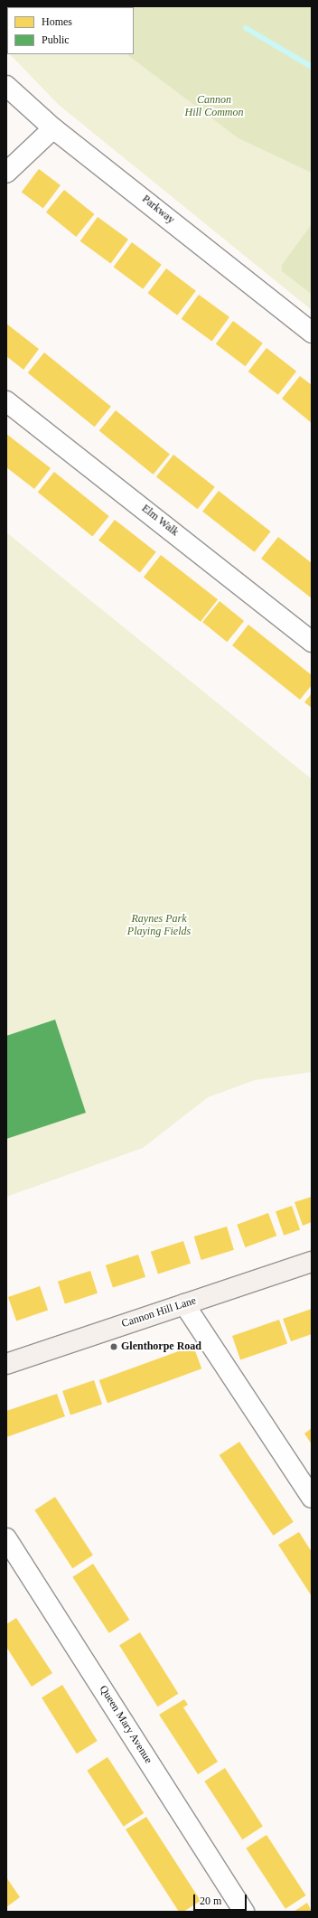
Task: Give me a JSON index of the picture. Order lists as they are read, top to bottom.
{
  "streets": {
    "street": [
      "Parkway",
      "Elm Walk",
      "Cannon Hill Lane",
      "Queen Mary Avenue"
    ]
  },
  "parks": ["Cannon Hill Common", "Raynes Park Playing Fields"],
  "places": ["Glenthorpe Road"],
  "legend": ["Homes", "Public"],
  "scale_bar": "20 m"
}
